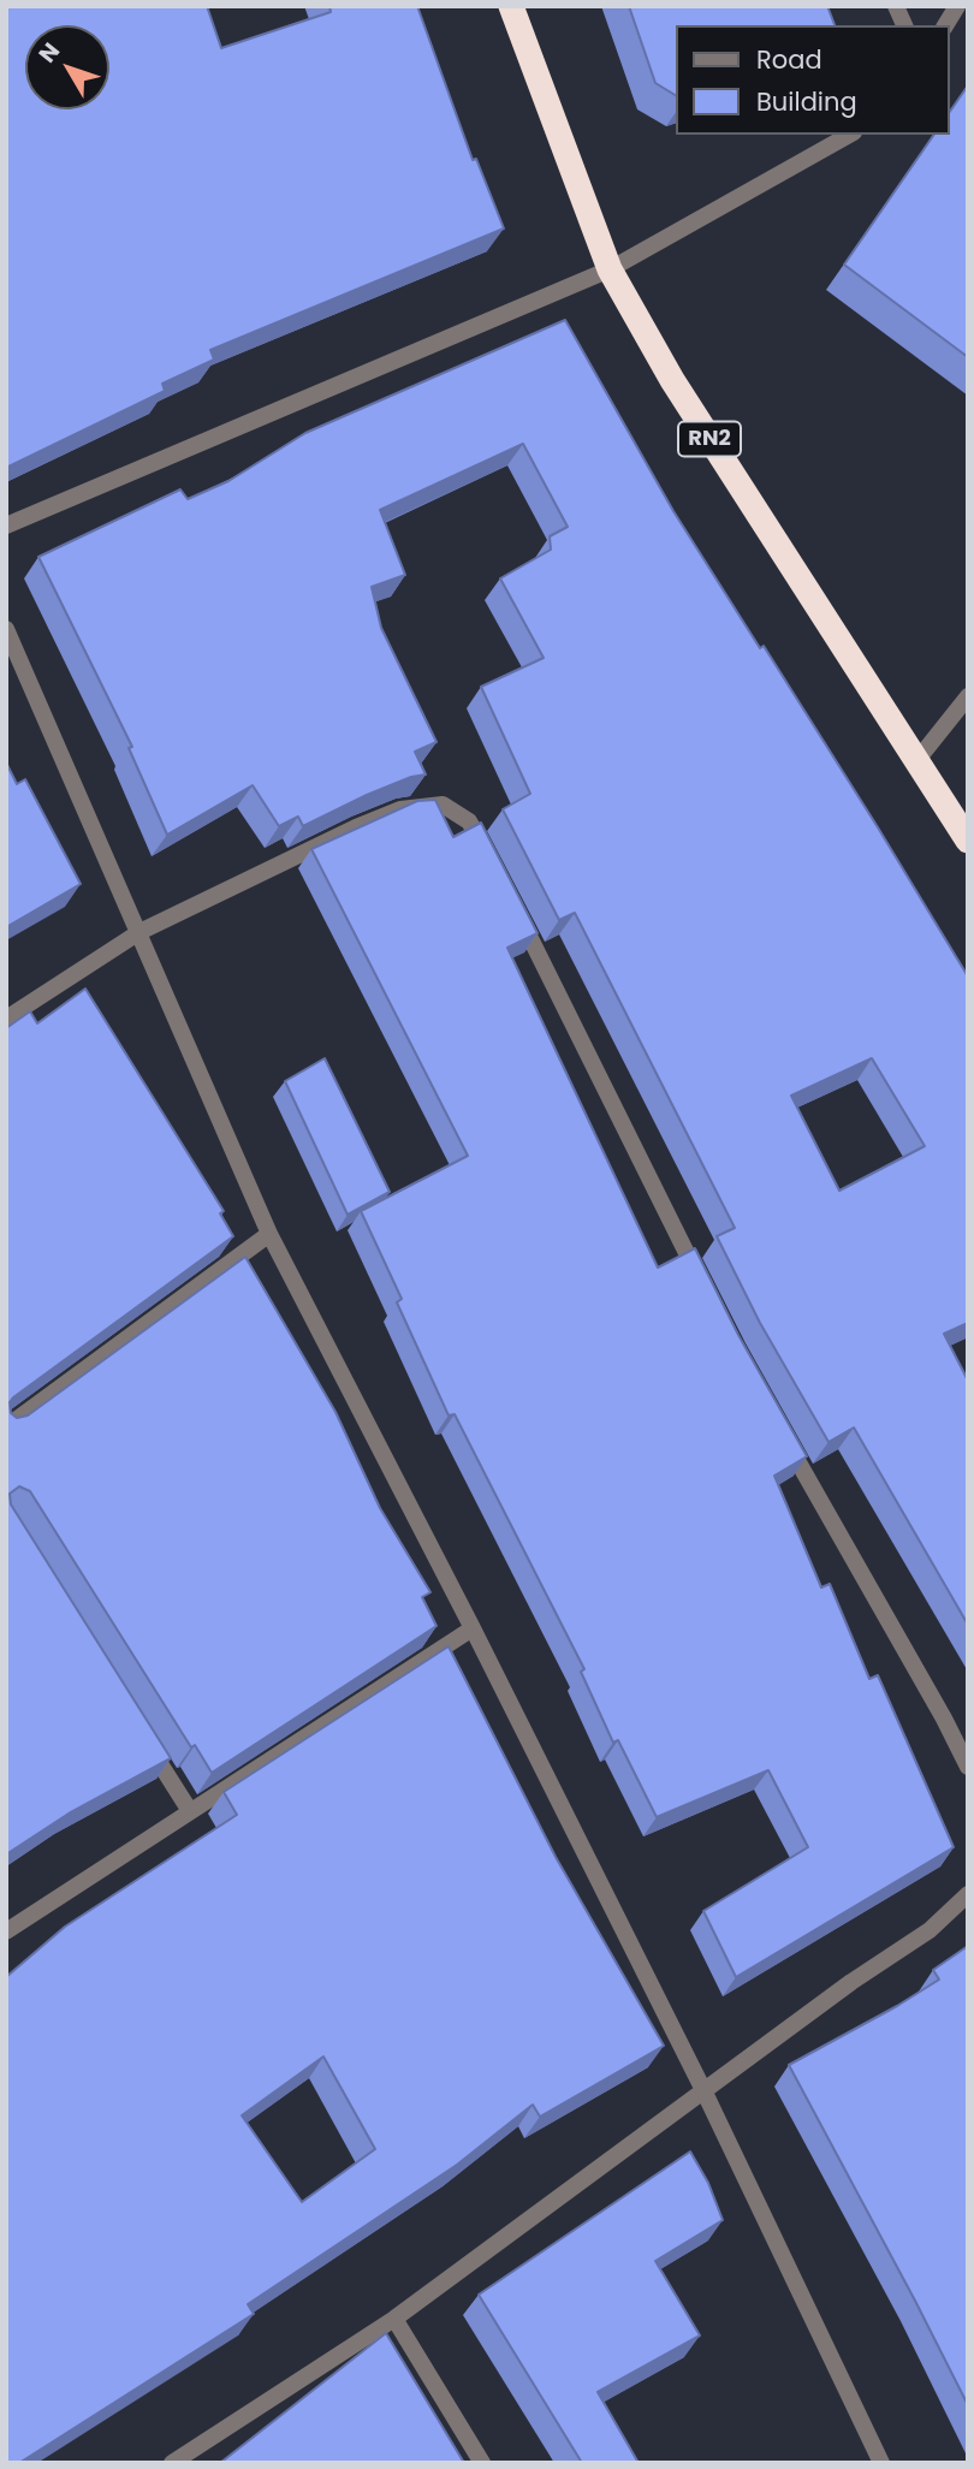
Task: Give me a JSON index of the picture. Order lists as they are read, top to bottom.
{
  "streets": {
    "highway": ["RN2"]
  },
  "legend": ["Road", "Building"],
  "north": "top left"
}
